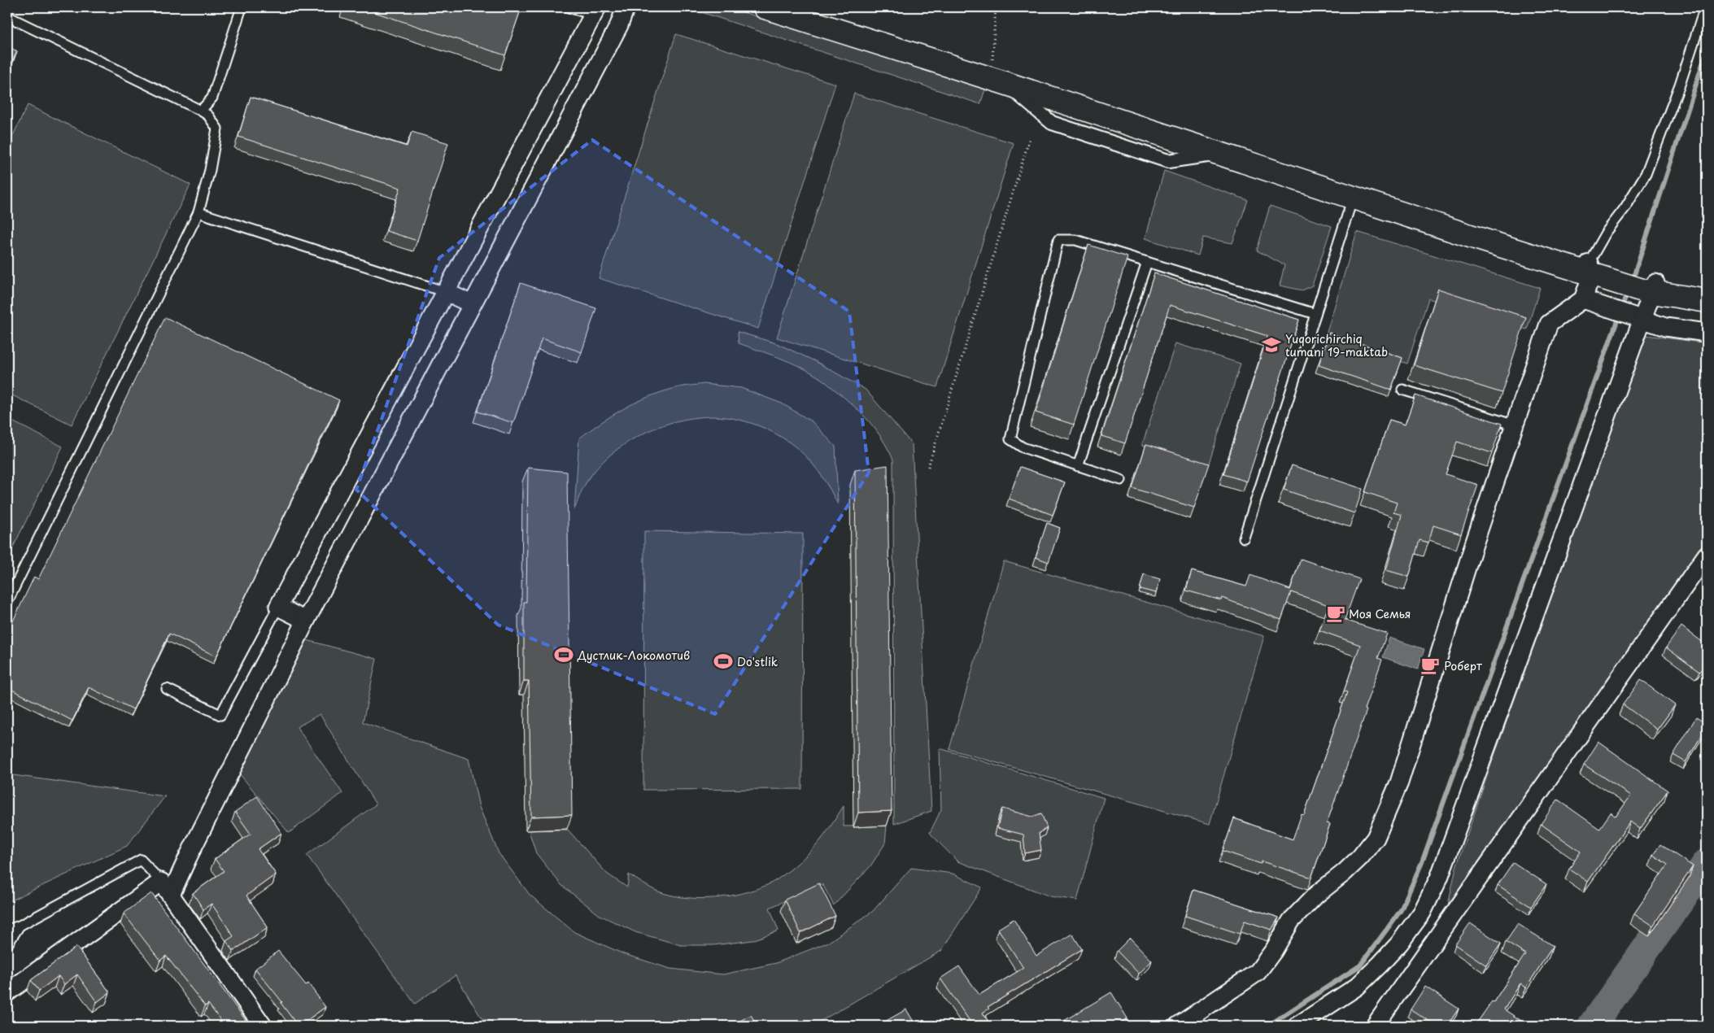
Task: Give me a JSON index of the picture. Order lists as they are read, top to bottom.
{
  "places": {
    "school or university": ["Yuqorichirchiq tumani 19-maktab"],
    "cafe": ["Моя Семья", "Роберт"],
    "sports": ["Дустлик-Локомотив", "Do'stlik"]
  }
}
